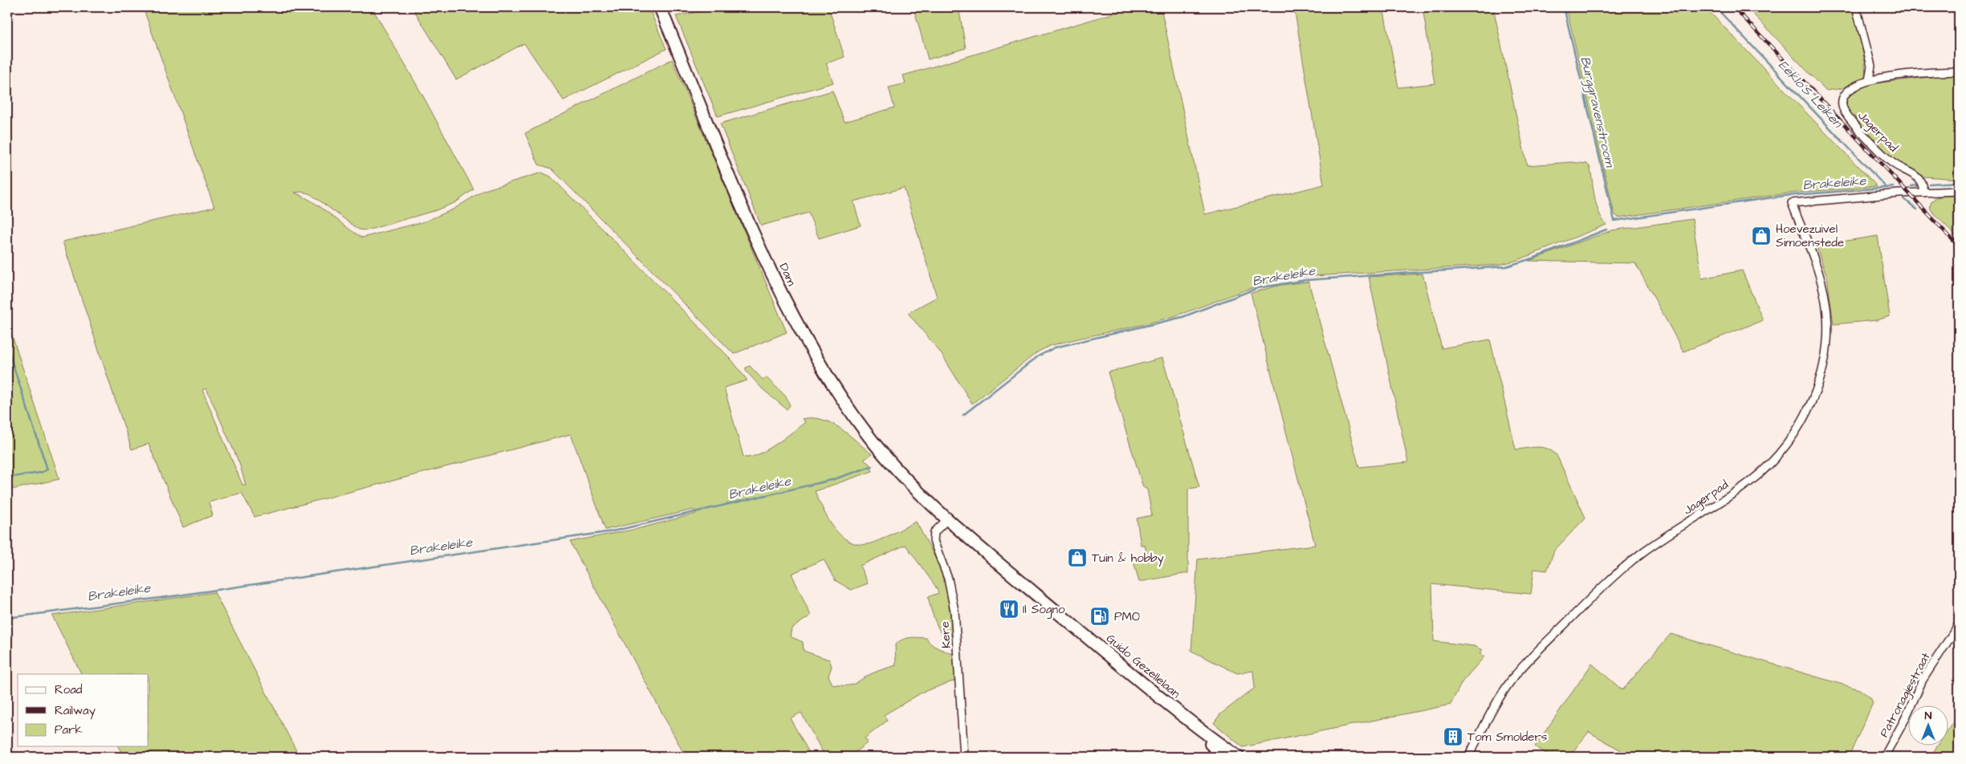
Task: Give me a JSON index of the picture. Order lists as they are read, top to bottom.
{
  "streets": {
    "main road": ["Dam", "Guido Gezellelaan"],
    "street": ["Jagerpad", "Kere", "Patronagiestraat"]
  },
  "crossings": [
    ["Dam", "Kere"],
    ["Dam", "Guido Gezellelaan"],
    ["Kere", "Guido Gezellelaan"]
  ],
  "water": ["Eeklo'S Leiken", "Burggravenstroom", "Brakeleike"],
  "places": {
    "shop": ["Hoevezuivel Simoenstede", "Tuin & hobby"],
    "restaurant": ["Il Sogno"],
    "fuel station": ["PMO"],
    "building": ["Tom Smolders"]
  },
  "legend": ["Road", "Railway", "Park"],
  "north": "top"
}
